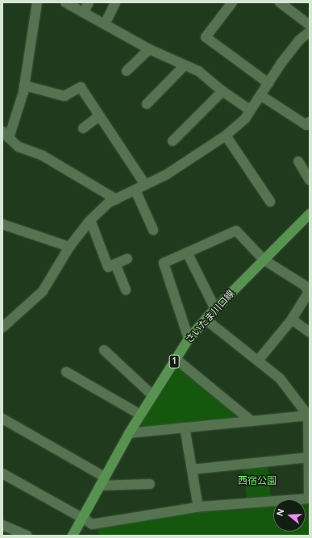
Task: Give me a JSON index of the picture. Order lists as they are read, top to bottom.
{
  "streets": {
    "main road": ["さいたま川口線", "1"]
  },
  "parks": ["西宿公園"],
  "north": "left"
}
